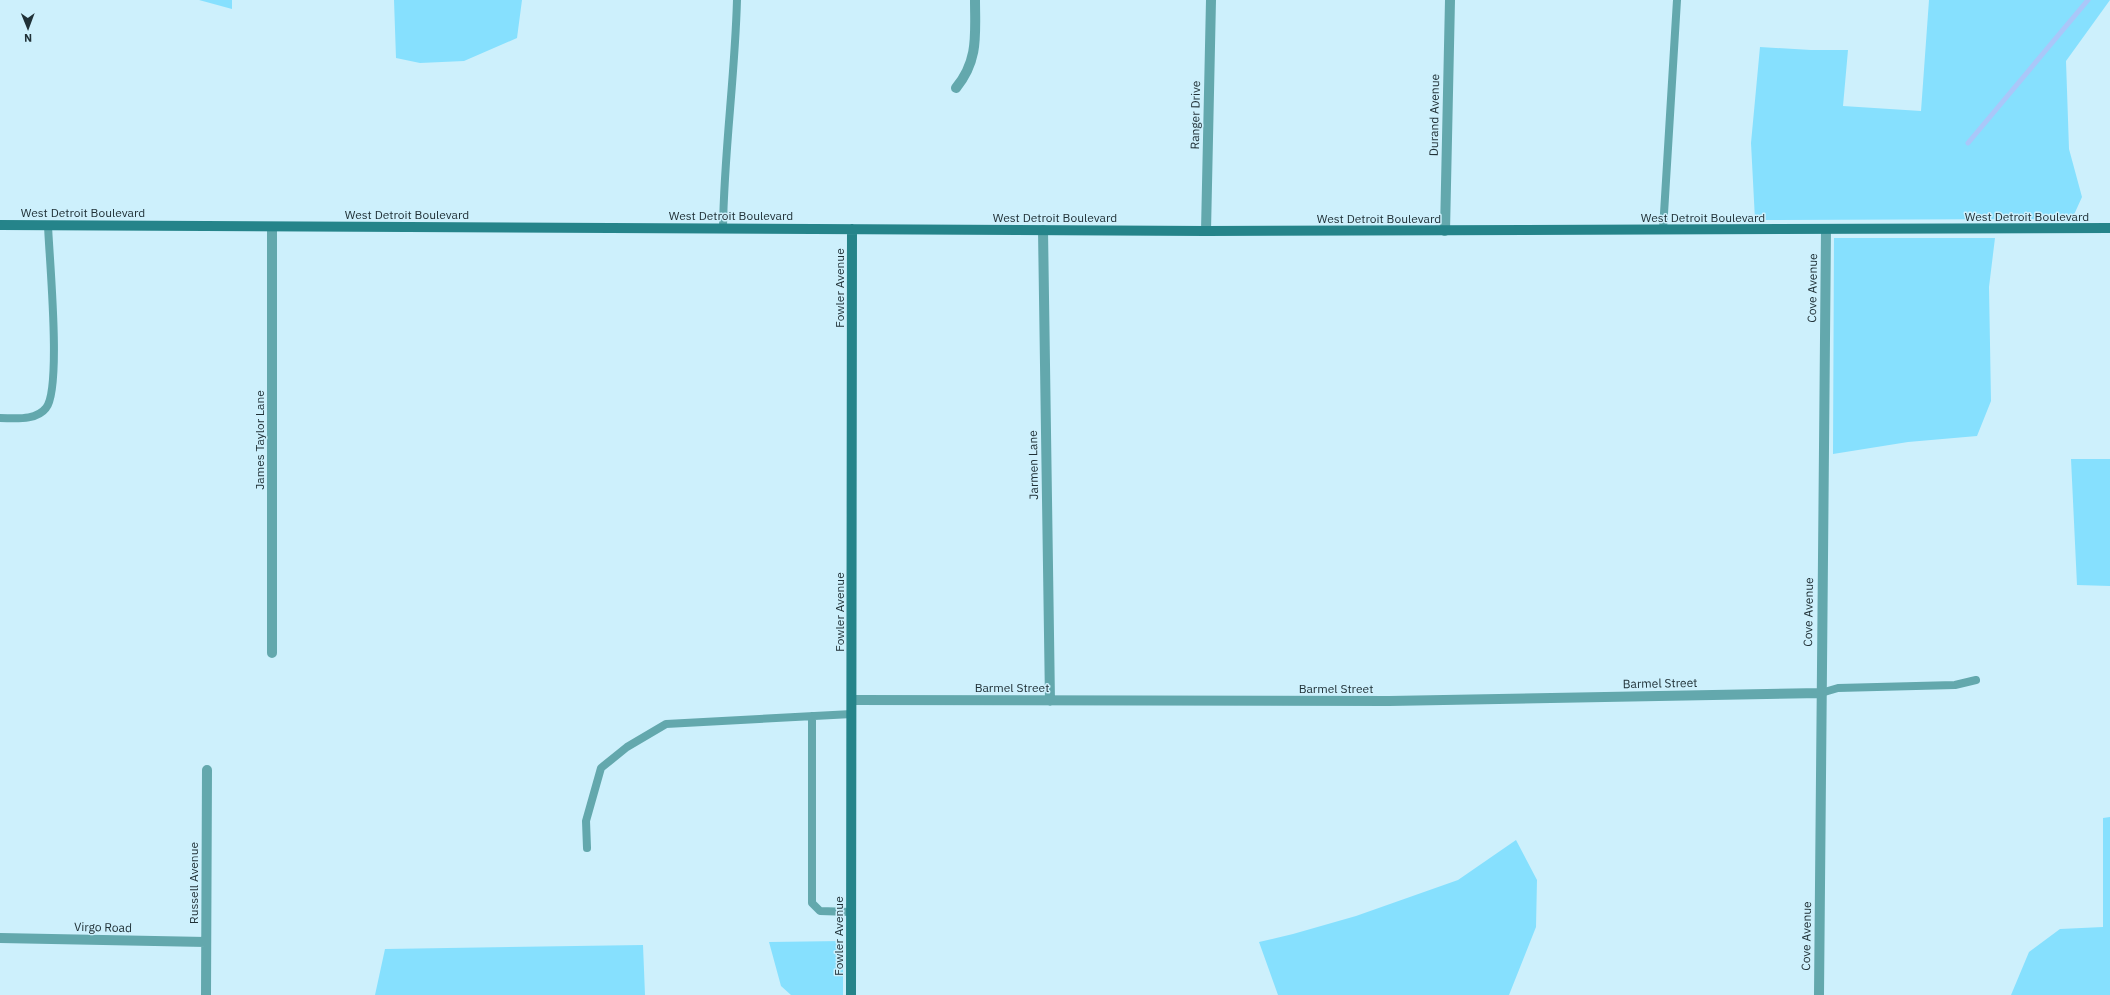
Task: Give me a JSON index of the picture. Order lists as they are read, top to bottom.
{
  "streets": {
    "street": [
      "Ranger Drive",
      "Durand Avenue",
      "West Detroit Boulevard",
      "Fowler Avenue",
      "Cove Avenue",
      "James Taylor Lane",
      "Jarmen Lane",
      "Barmel Street",
      "Russell Avenue",
      "Virgo Road"
    ]
  },
  "crossings": [
    ["Ranger Drive", "West Detroit Boulevard"],
    ["Durand Avenue", "West Detroit Boulevard"],
    ["West Detroit Boulevard", "Fowler Avenue"],
    ["West Detroit Boulevard", "Cove Avenue"],
    ["West Detroit Boulevard", "James Taylor Lane"],
    ["West Detroit Boulevard", "Jarmen Lane"],
    ["Fowler Avenue", "Barmel Street"],
    ["Cove Avenue", "Barmel Street"],
    ["Jarmen Lane", "Barmel Street"],
    ["Russell Avenue", "Virgo Road"]
  ],
  "north": "bottom"
}
